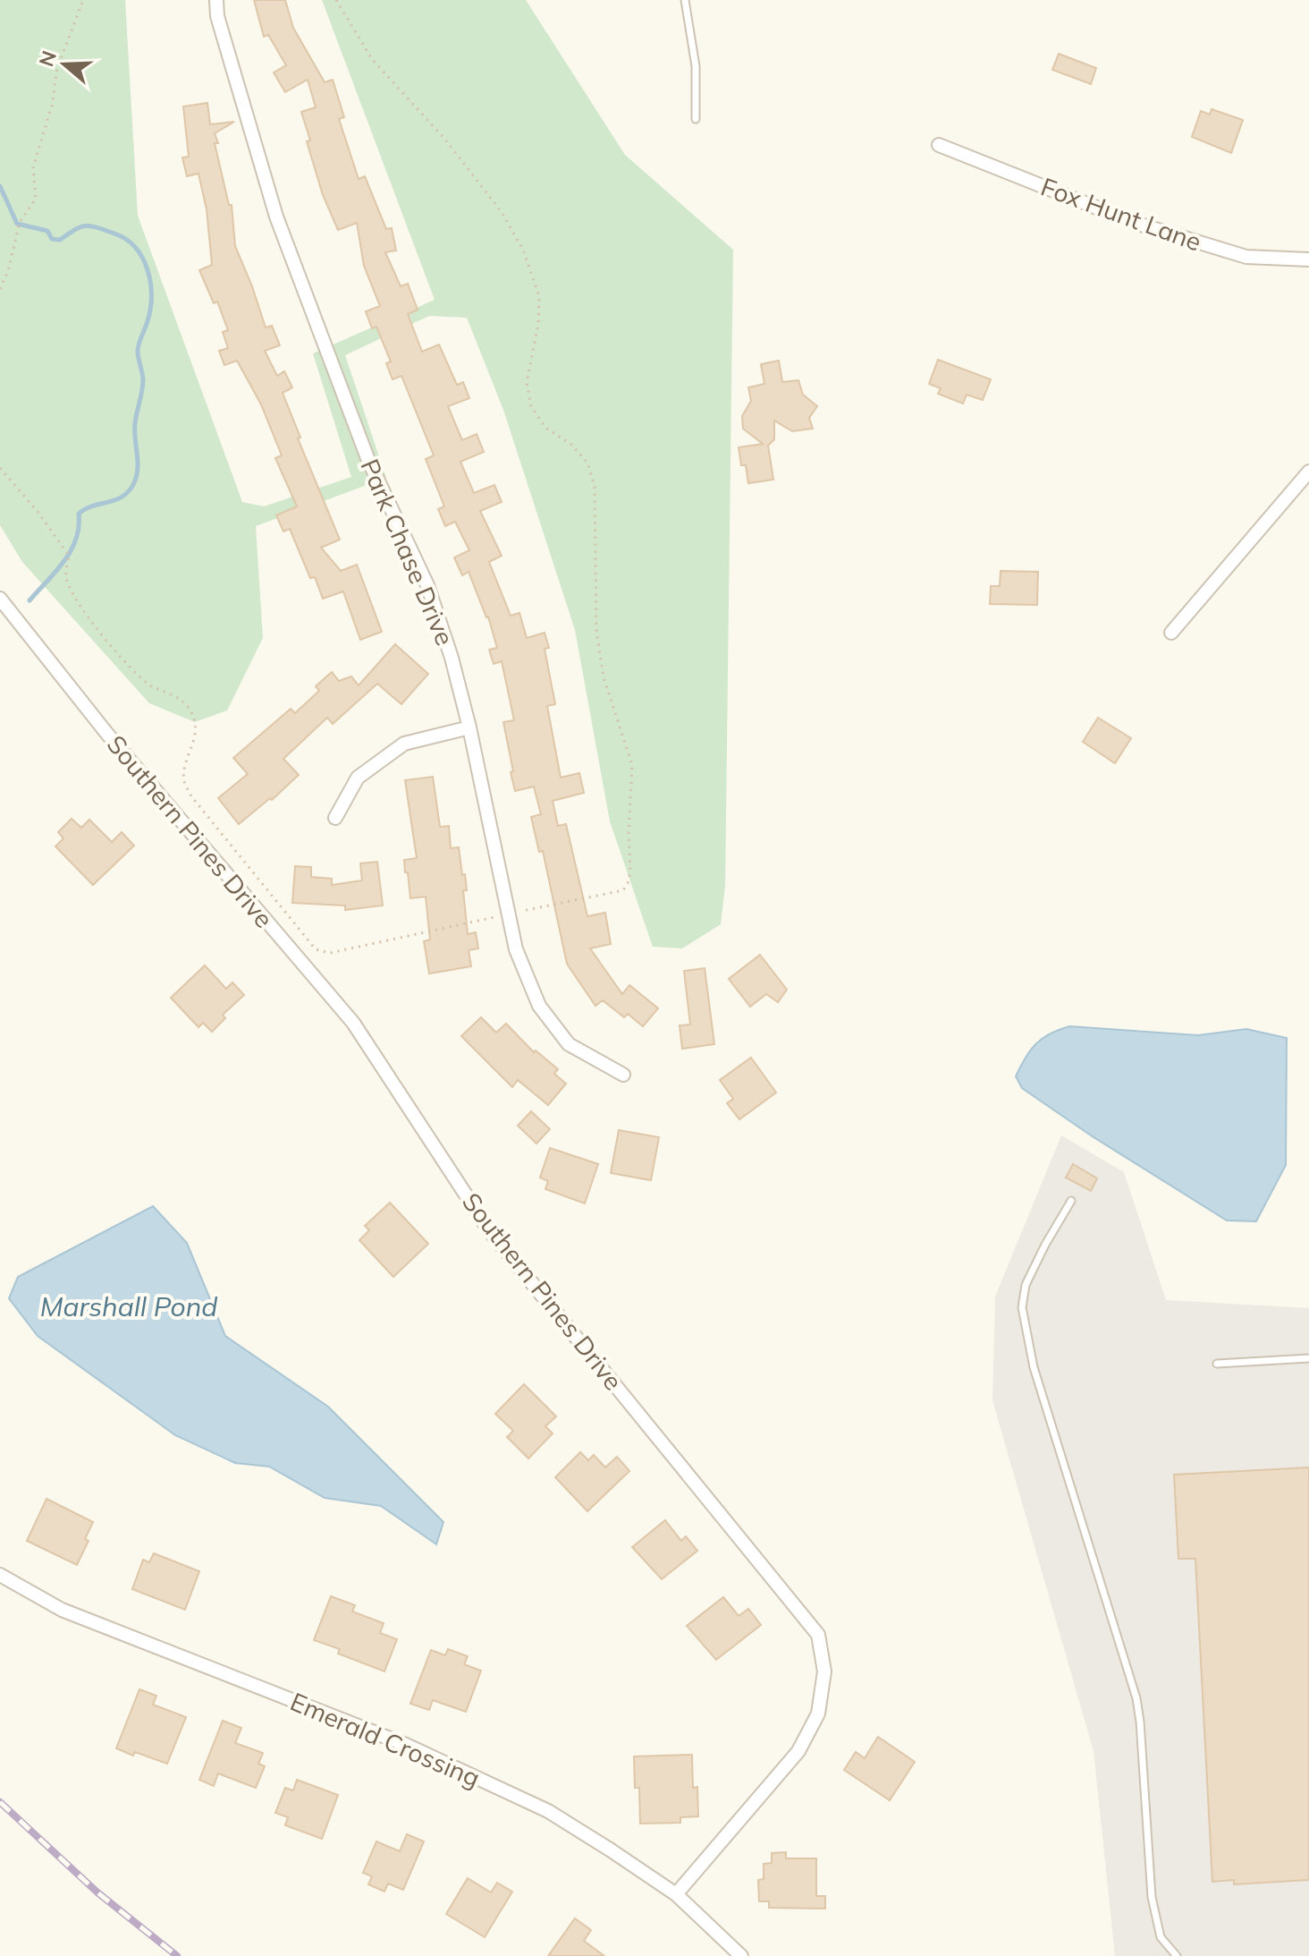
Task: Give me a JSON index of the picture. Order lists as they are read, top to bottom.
{
  "streets": {
    "street": [
      "Fox Hunt Lane",
      "Park Chase Drive",
      "Southern Pines Drive",
      "Emerald Crossing"
    ]
  },
  "crossings": [
    ["Southern Pines Drive", "Emerald Crossing"]
  ],
  "water": ["Marshall Pond"],
  "north": "left"
}
